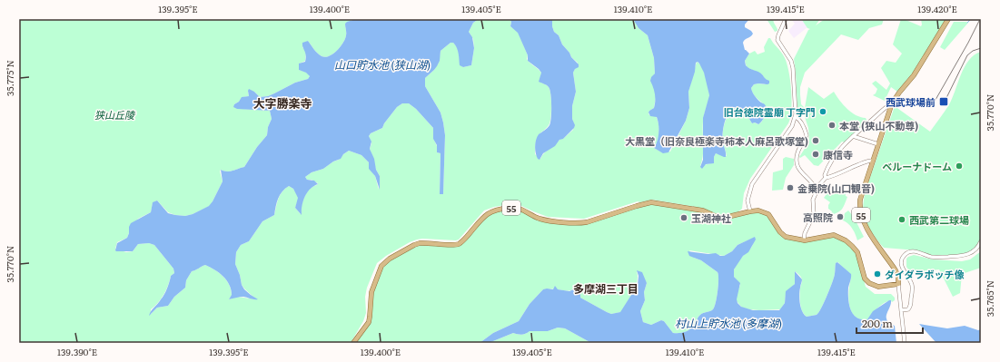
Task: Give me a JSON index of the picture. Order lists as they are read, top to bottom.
{
  "streets": {
    "main road": ["55"]
  },
  "districts": ["大字勝楽寺", "多摩湖三丁目"],
  "water": ["山口貯水池 (狭山湖)", "村山上貯水池 (多摩湖)"],
  "parks": ["狭山丘陵"],
  "places": {
    "transit": ["西武球場前"],
    "other": [
      "旧台徳院霊廟 丁字門",
      "本堂 (狭山不動尊)",
      "大黒堂（旧奈良極楽寺柿本人麻呂歌塚堂)",
      "康信寺",
      "ベルーナドーム",
      "金乗院(山口観音)",
      "高照院",
      "玉湖神社",
      "西武第二球場",
      "ダイダラボッチ像"
    ]
  },
  "scale_bar": "200 m",
  "coordinates": [
    "139.395°E",
    "139.400°E",
    "139.405°E",
    "139.410°E",
    "139.415°E",
    "139.420°E",
    "35.775°N",
    "35.770°N",
    "35.765°N",
    "139.390°E"
  ]
}
